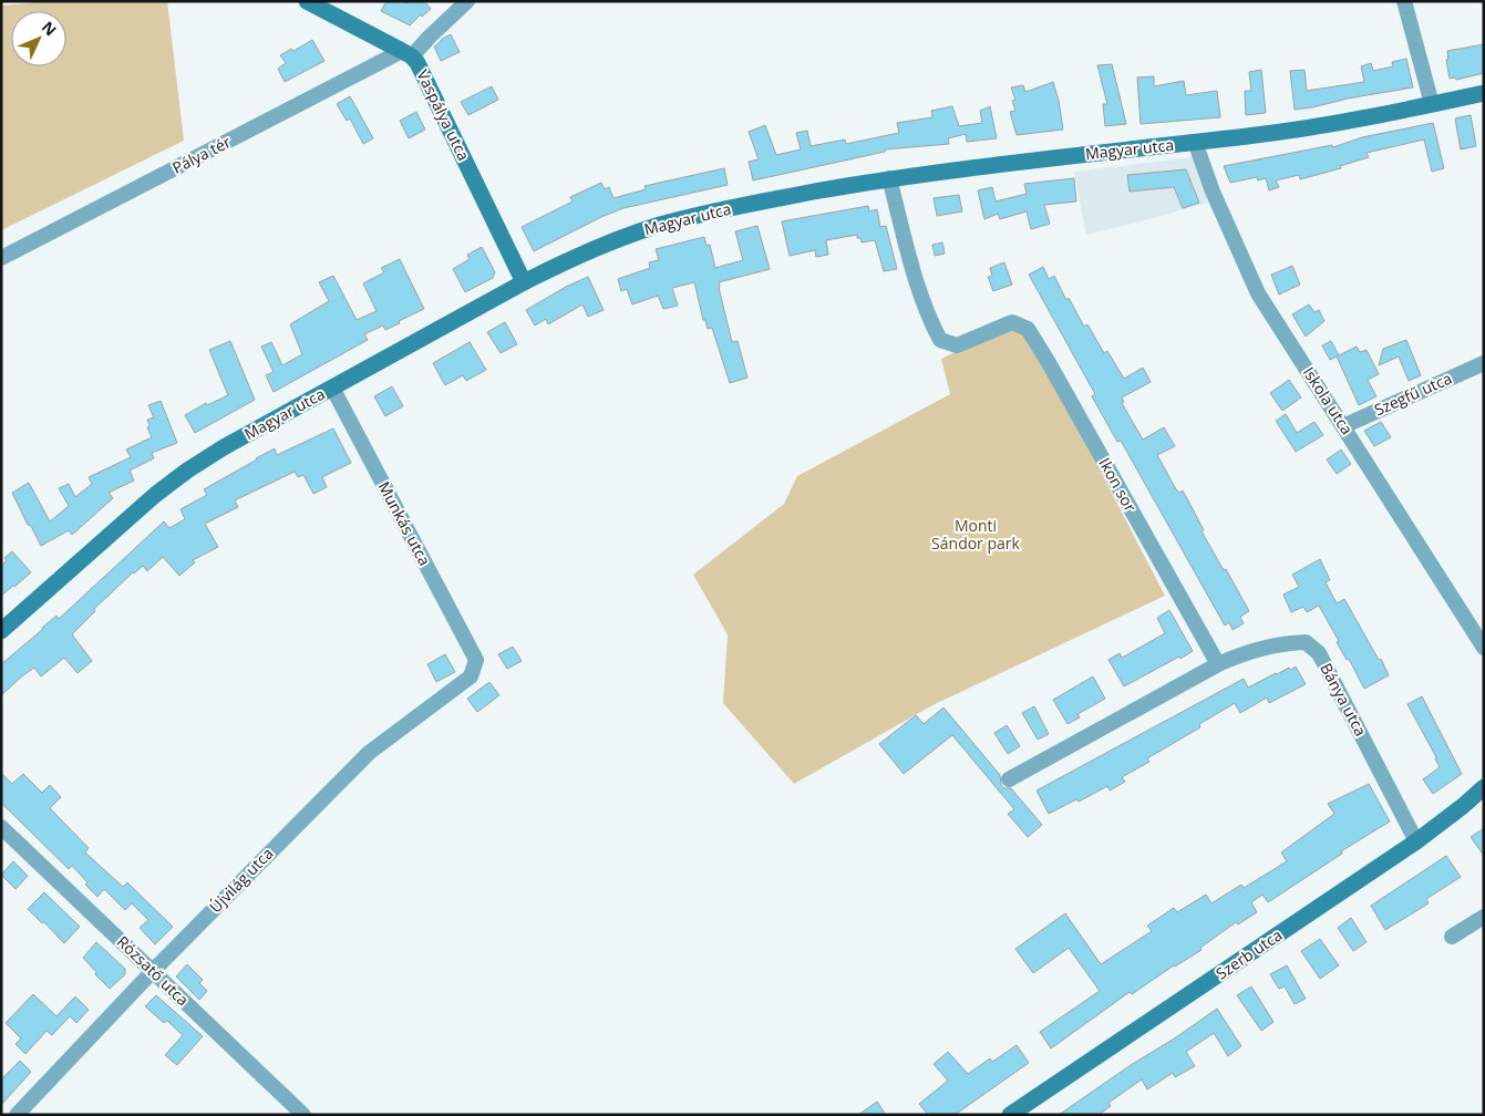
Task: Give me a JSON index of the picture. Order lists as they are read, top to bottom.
{
  "streets": {
    "street": [
      "Vaspálya utca",
      "Magyar utca",
      "Pálya tér",
      "Szegfű utca",
      "Iskola utca",
      "Ikon sor",
      "Munkás utca",
      "Bánya utca",
      "Újvilág utca",
      "Szerb utca",
      "Rózsatő utca"
    ]
  },
  "crossings": [
    ["Vaspálya utca", "Magyar utca"],
    ["Vaspálya utca", "Pálya tér"],
    ["Magyar utca", "Iskola utca"],
    ["Magyar utca", "Ikon sor"],
    ["Magyar utca", "Munkás utca"],
    ["Szegfű utca", "Iskola utca"],
    ["Ikon sor", "Bánya utca"],
    ["Munkás utca", "Újvilág utca"],
    ["Bánya utca", "Szerb utca"],
    ["Újvilág utca", "Rózsatő utca"]
  ],
  "parks": ["Monti Sándor park"],
  "north": "top right"
}
